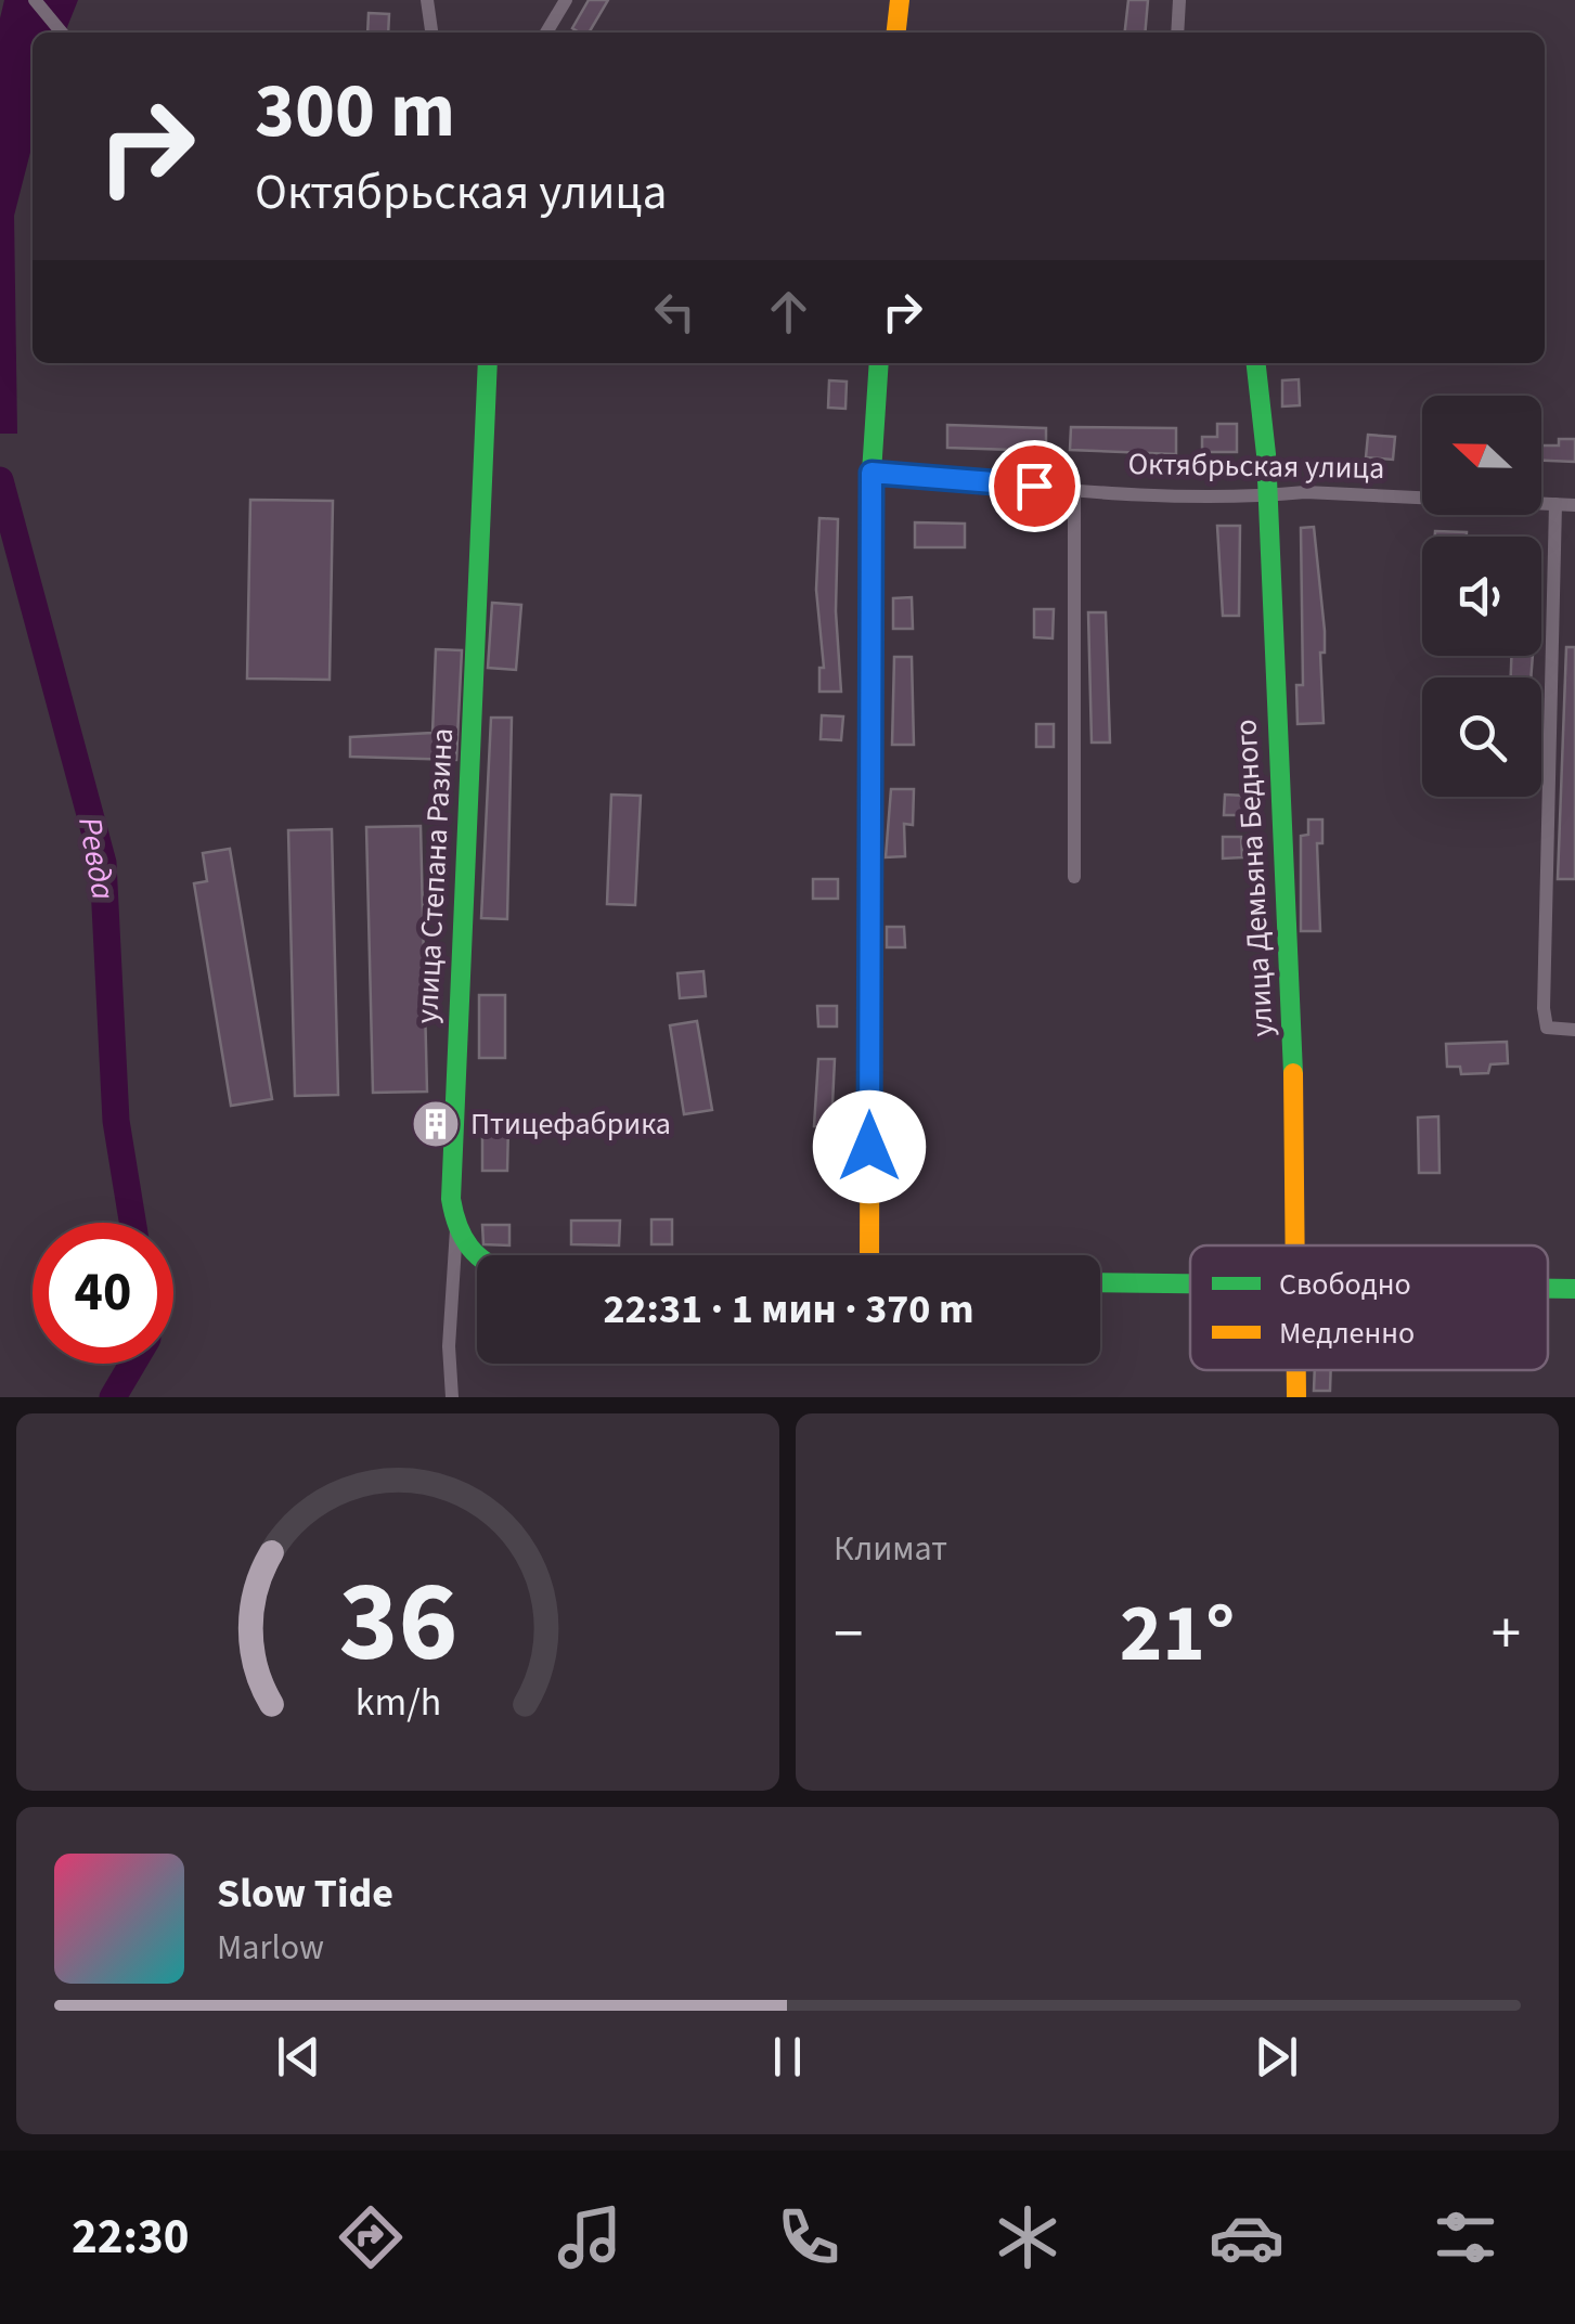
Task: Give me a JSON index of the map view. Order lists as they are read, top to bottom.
{
  "streets": {
    "street": ["Октябрьская улица", "улица Степана Разина", "улица Демьяна Бедного"]
  },
  "crossings": [
    ["Октябрьская улица", "улица Демьяна Бедного"]
  ],
  "water": ["Ревда"],
  "places": {
    "building": ["Птицефабрика"]
  },
  "legend": ["Свободно", "Медленно"],
  "north": "left",
  "page": {
    "turn": ["300 m", "Октябрьская улица"],
    "limit": "40",
    "trip": "22:31 · 1 мин · 370 m",
    "tile": "Климат",
    "heat": ["−", "21°", "+"],
    "song": ["Slow Tide", "Marlow"],
    "tabs": "22:30",
    "gauge": ["36", "km/h"]
  }
}
